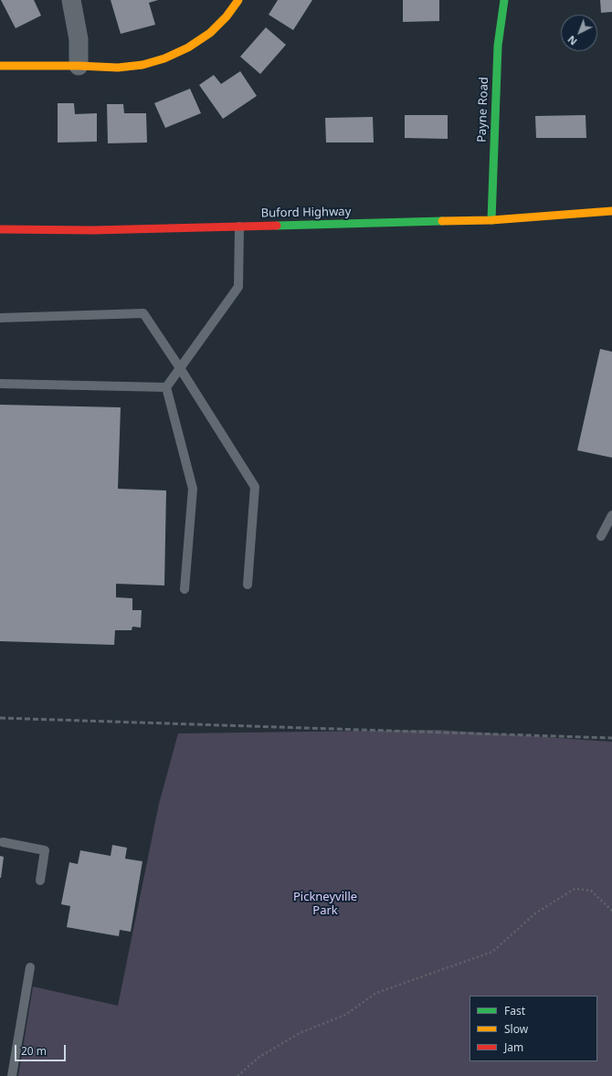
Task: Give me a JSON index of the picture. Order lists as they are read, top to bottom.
{
  "streets": {
    "main road": ["Payne Road", "Buford Highway"]
  },
  "crossings": [
    ["Payne Road", "Buford Highway"]
  ],
  "parks": ["Pickneyville Park"],
  "legend": ["Fast", "Slow", "Jam"],
  "scale_bar": "20 m",
  "north": "bottom left"
}
